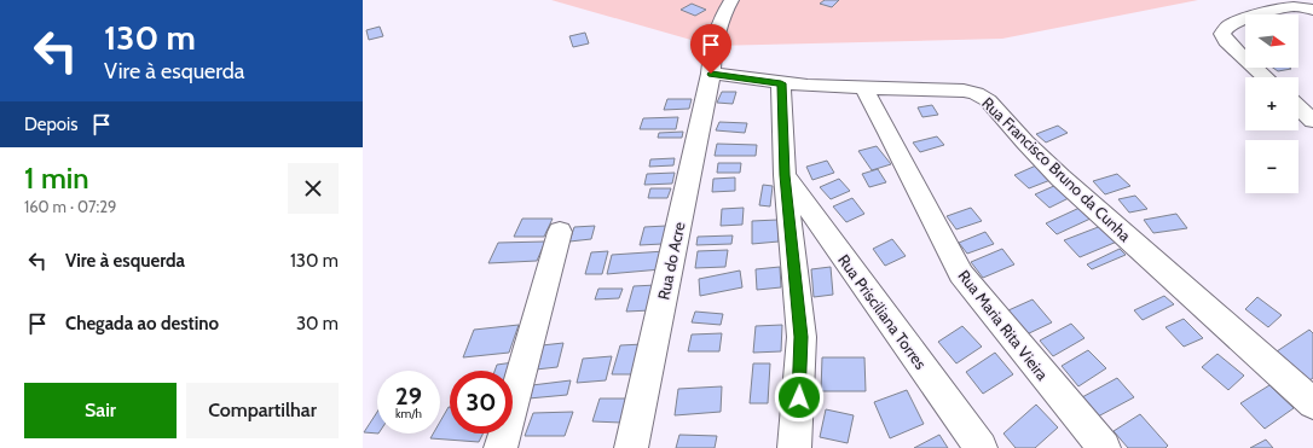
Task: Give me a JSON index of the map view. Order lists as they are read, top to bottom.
{
  "streets": {
    "street": [
      "Rua Francisco Bruno da Cunha",
      "Rua do Acre",
      "Rua Prisciliana Torres",
      "Rua Maria Rita Vieira"
    ]
  },
  "crossings": [
    ["Rua Francisco Bruno da Cunha", "Rua do Acre"],
    ["Rua Francisco Bruno da Cunha", "Rua Maria Rita Vieira"]
  ],
  "north": "right",
  "page": {
    "turn": ["130 m", "Vire à esquerda"],
    "map_buttons": ["+", "−"],
    "then": "Depois",
    "heading": ["1 min", "160 m · 07:29"],
    "list": [
      {
        "name": "Vire à esquerda",
        "value": "130 m"
      },
      {
        "name": "Chegada ao destino",
        "value": "30 m"
      }
    ],
    "speed": "29 km/h",
    "limit": "30",
    "buttons": ["Sair", "Compartilhar"]
  }
}
